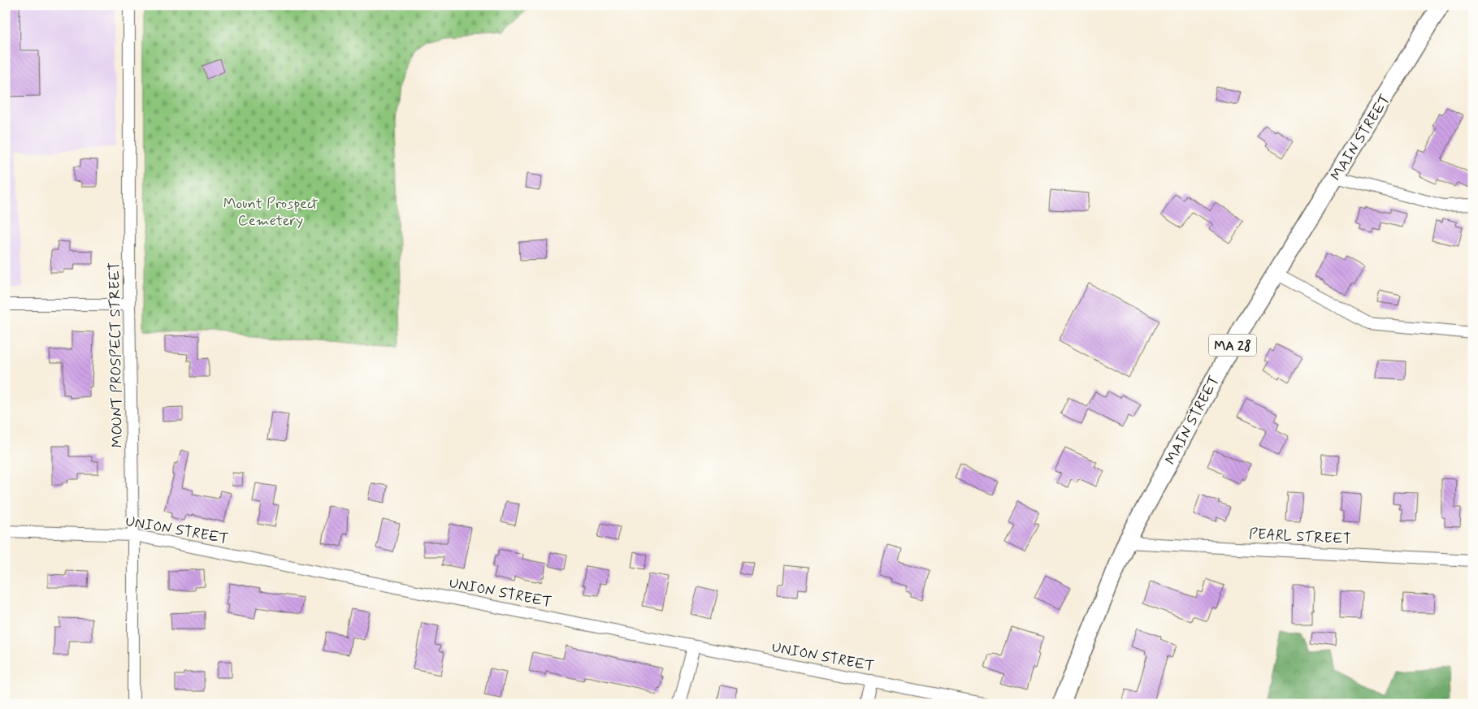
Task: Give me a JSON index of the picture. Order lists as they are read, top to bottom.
{
  "streets": {
    "main road": ["MAIN STREET", "MA 28"],
    "street": ["MOUNT PROSPECT STREET", "UNION STREET", "PEARL STREET"]
  },
  "crossings": [
    ["MAIN STREET", "PEARL STREET"],
    ["MOUNT PROSPECT STREET", "UNION STREET"]
  ],
  "parks": ["Mount Prospect Cemetery"]
}
